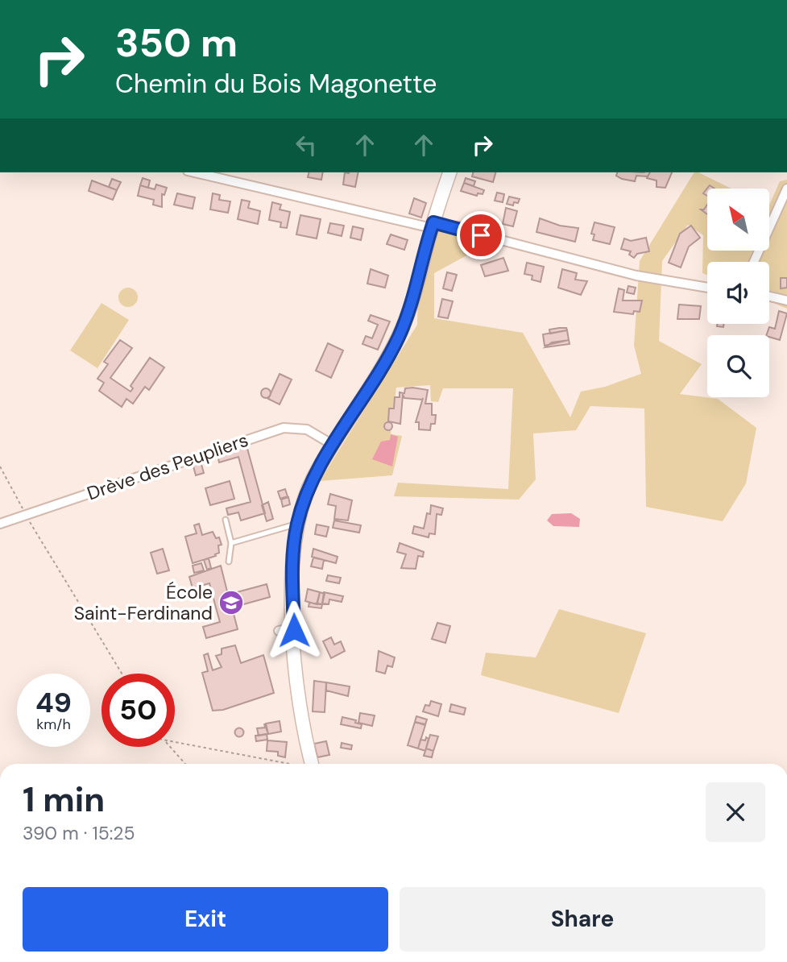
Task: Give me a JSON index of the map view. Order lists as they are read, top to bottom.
{
  "streets": {
    "street": ["Drève des Peupliers"]
  },
  "places": {
    "school or university": ["École Saint-Ferdinand"]
  },
  "north": "top left",
  "page": {
    "turn": ["350 m", "Chemin du Bois Magonette"],
    "speed": "49 km/h",
    "limit": "50",
    "heading": ["1 min", "390 m · 15:25"],
    "buttons": ["Exit", "Share"]
  }
}
